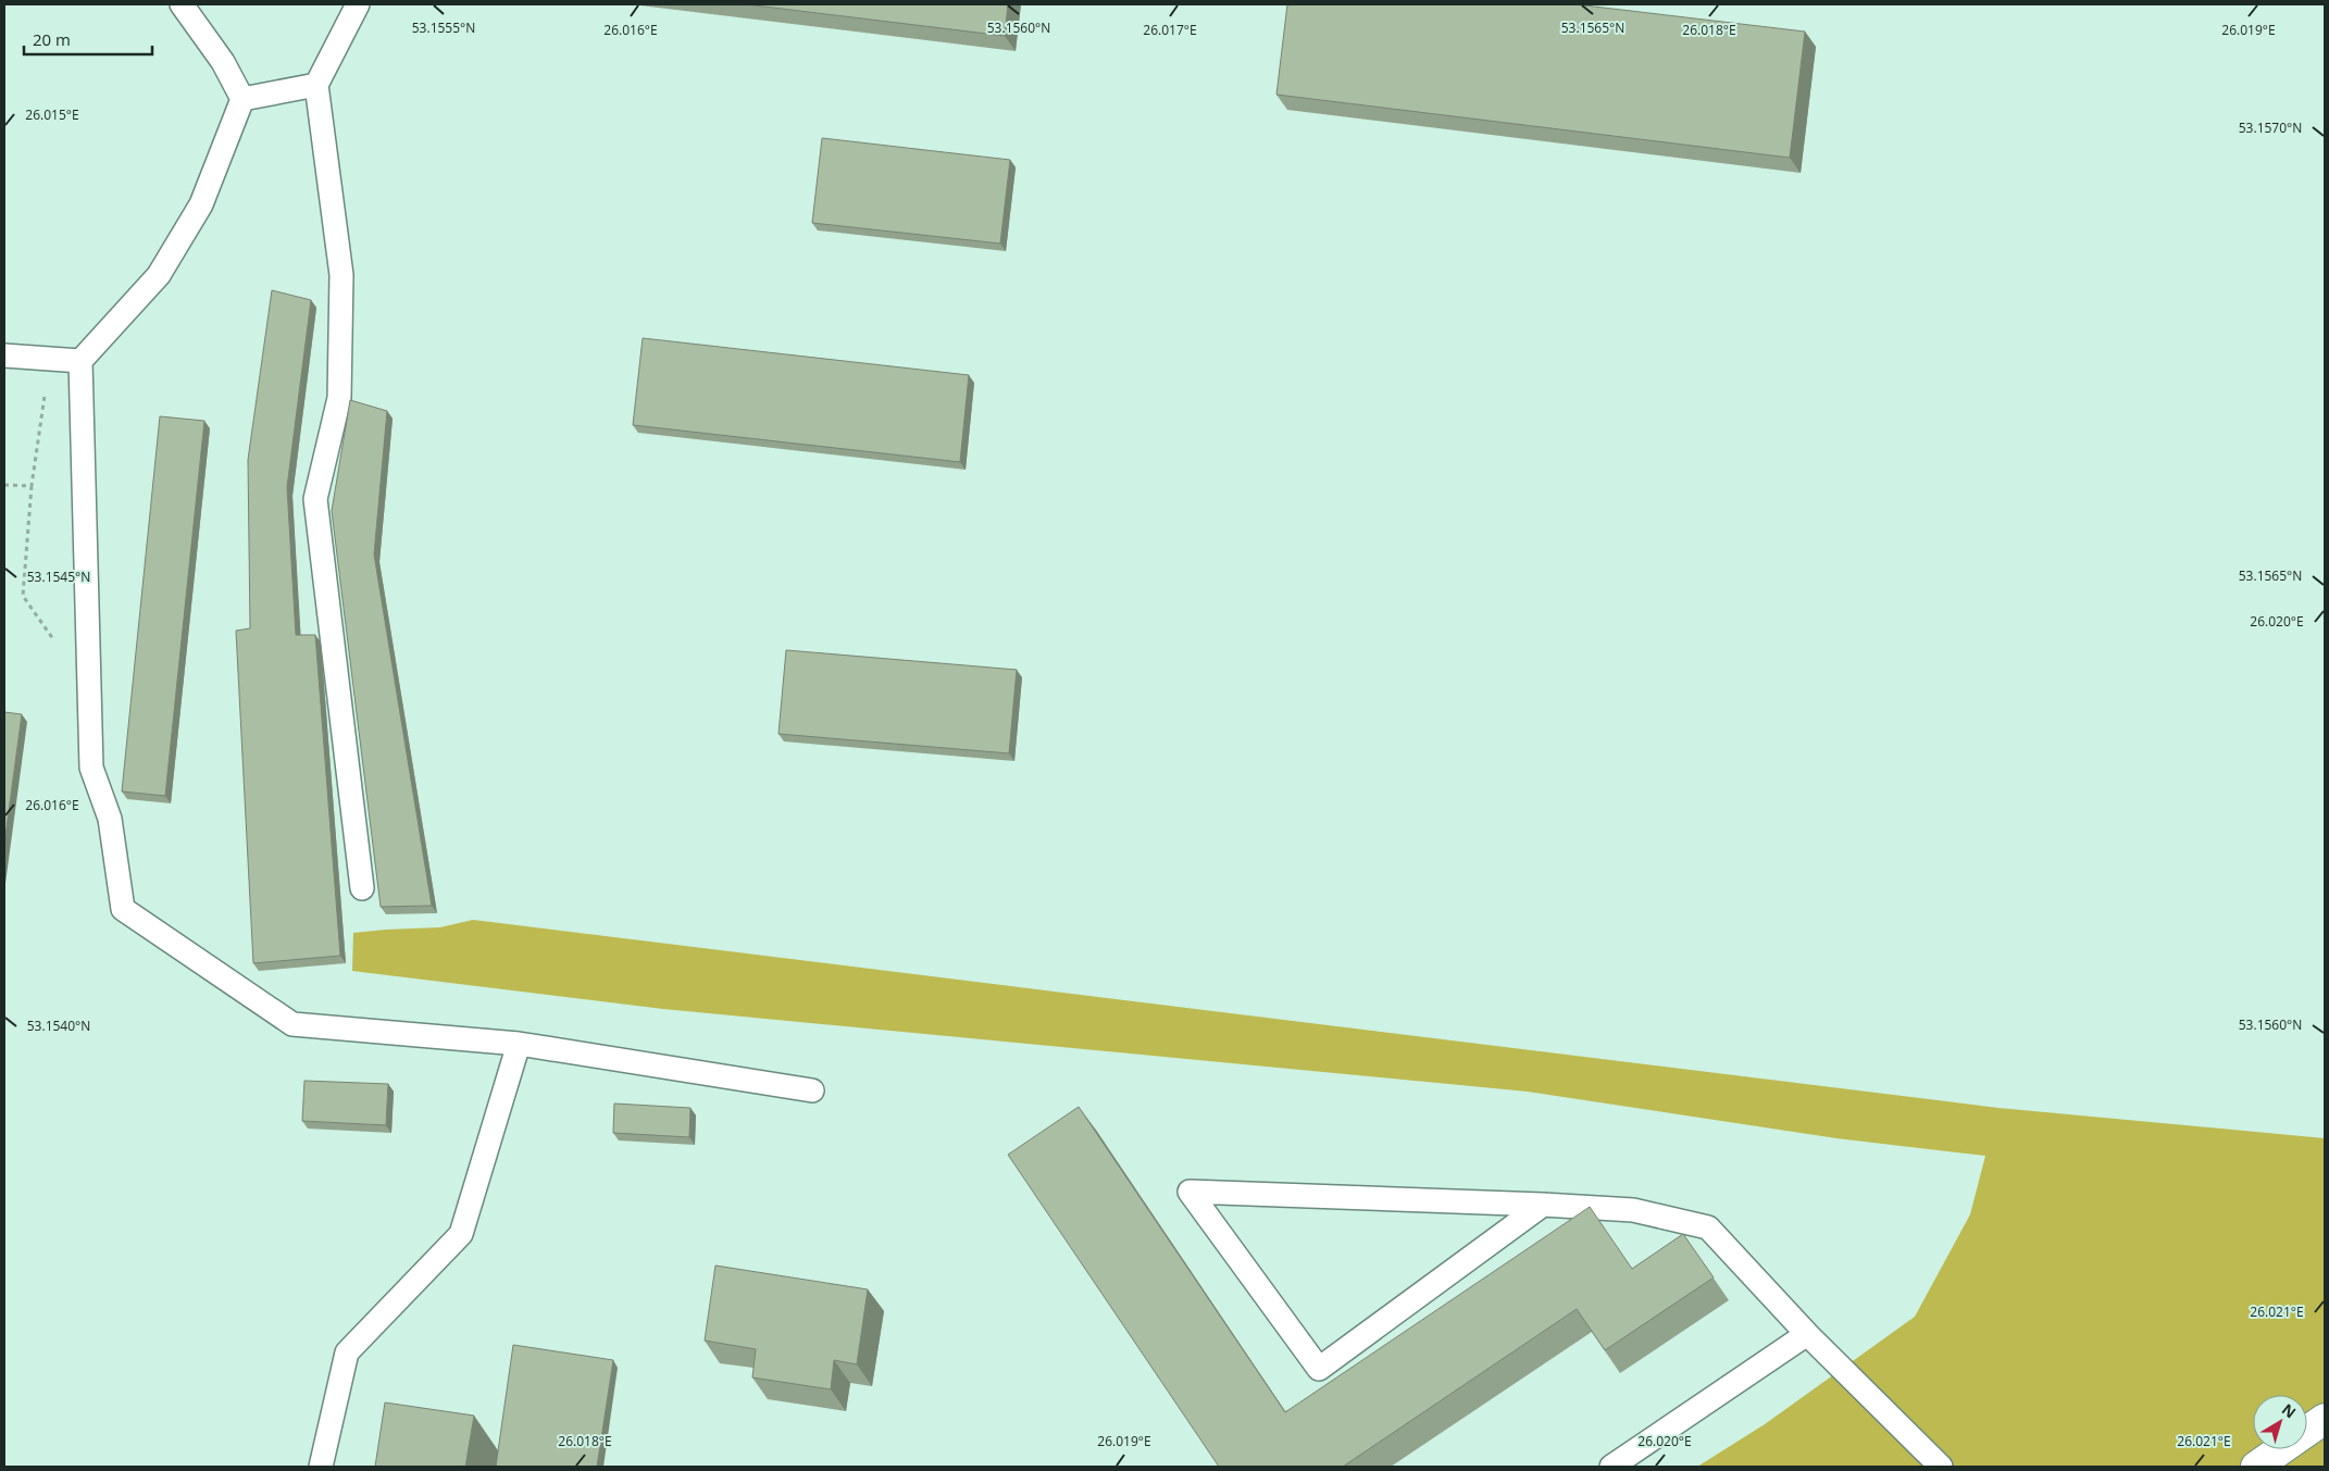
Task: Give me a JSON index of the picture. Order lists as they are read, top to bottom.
{
  "scale_bar": "20 m",
  "north": "top right",
  "coordinates": [
    "53.1555°N",
    "53.1560°N",
    "53.1565°N",
    "26.017°E",
    "26.016°E",
    "26.018°E",
    "26.019°E",
    "26.015°E",
    "53.1570°N",
    "53.1545°N",
    "26.020°E",
    "53.1540°N",
    "26.021°E"
  ]
}
